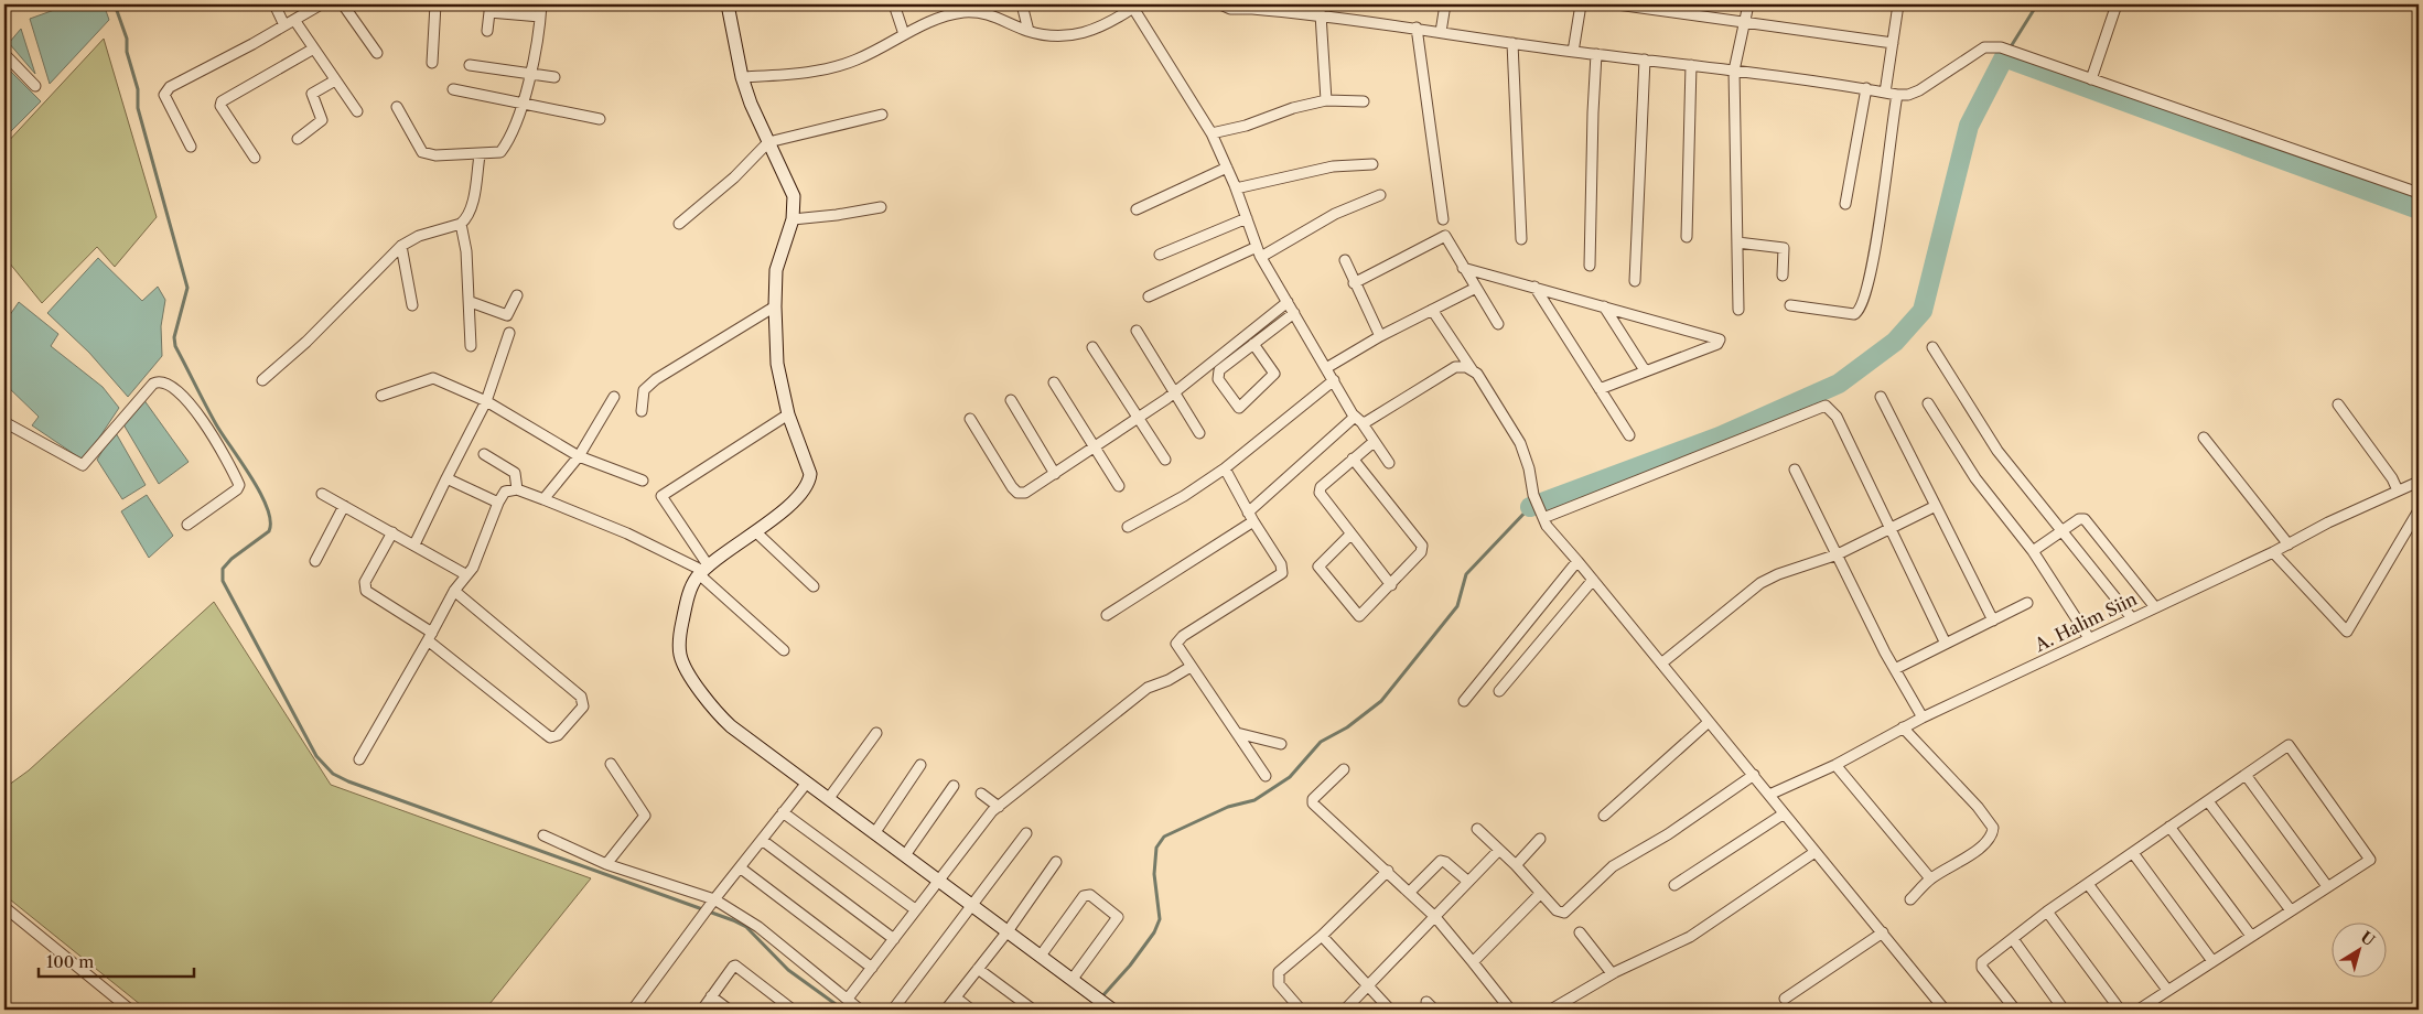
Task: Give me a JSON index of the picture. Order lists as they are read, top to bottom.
{
  "streets": {
    "street": ["A. Halim Siin"]
  },
  "scale_bar": "100 m",
  "north": "top right"
}
